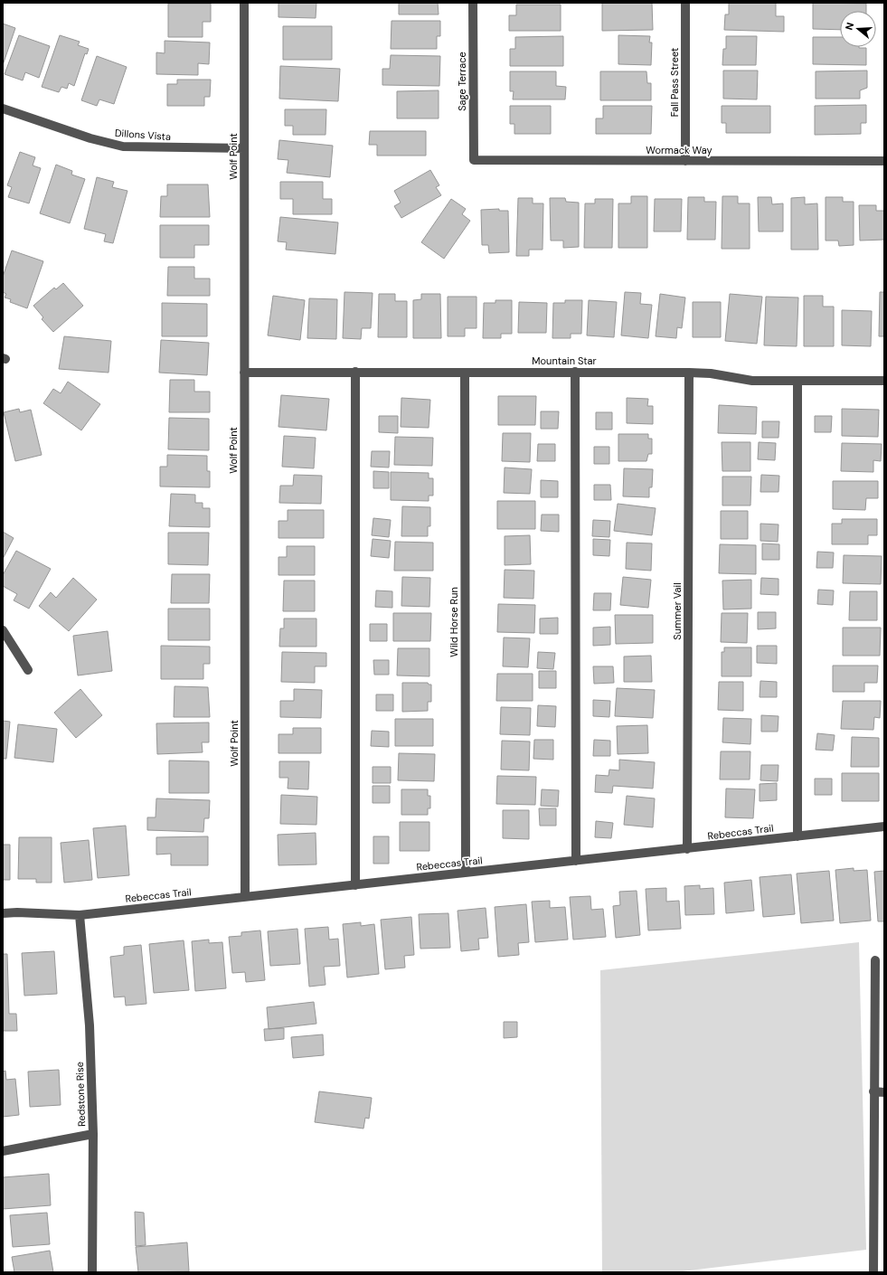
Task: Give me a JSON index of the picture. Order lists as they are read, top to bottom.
{
  "streets": {
    "street": [
      "Sage Terrace",
      "Fall Pass Street",
      "Dillons Vista",
      "Wormack Way",
      "Wolf Point",
      "Mountain Star",
      "Summer Vail",
      "Wild Horse Run",
      "Rebeccas Trail",
      "Redstone Rise"
    ]
  },
  "crossings": [
    ["Sage Terrace", "Wormack Way"],
    ["Fall Pass Street", "Wormack Way"],
    ["Dillons Vista", "Wolf Point"],
    ["Wolf Point", "Mountain Star"],
    ["Wolf Point", "Rebeccas Trail"],
    ["Mountain Star", "Summer Vail"],
    ["Mountain Star", "Wild Horse Run"],
    ["Summer Vail", "Rebeccas Trail"],
    ["Wild Horse Run", "Rebeccas Trail"],
    ["Rebeccas Trail", "Redstone Rise"]
  ],
  "north": "left"
}
